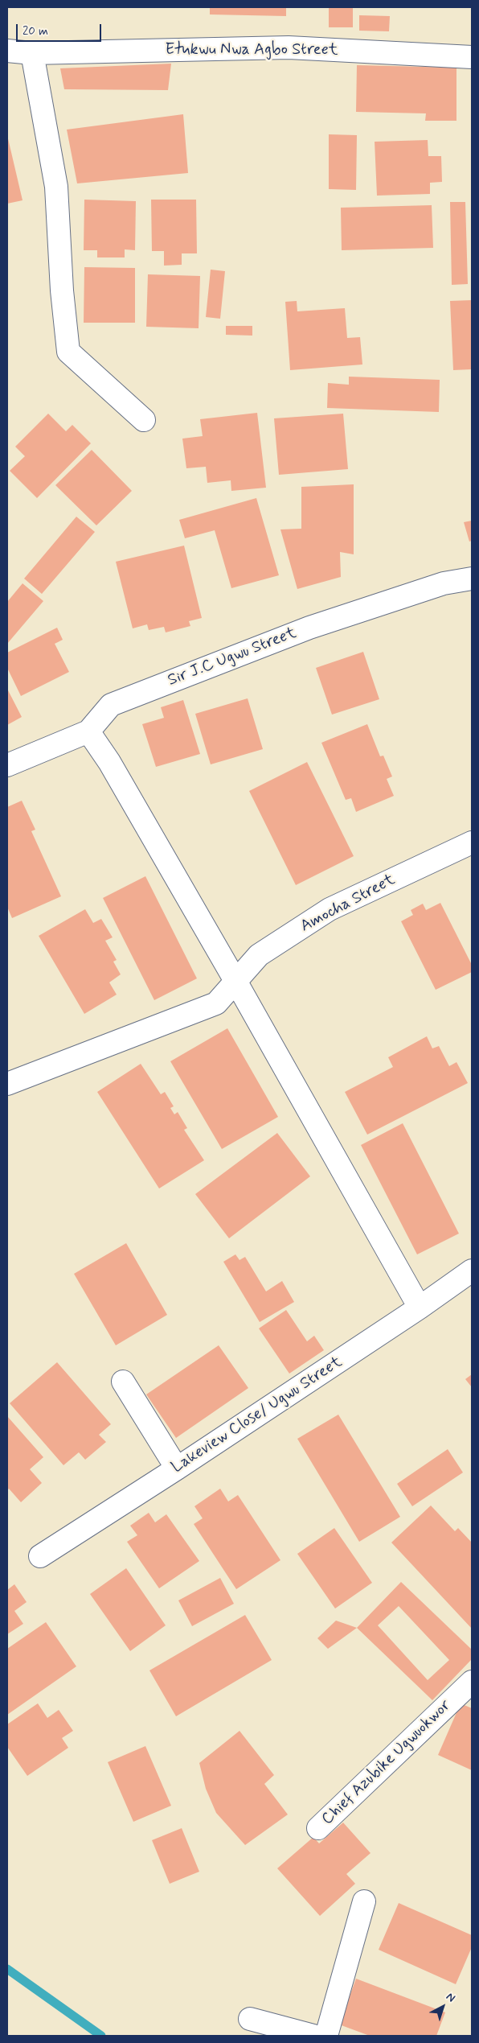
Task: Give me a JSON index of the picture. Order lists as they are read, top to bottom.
{
  "streets": {
    "street": [
      "Etukwu Nwa Agbo Street",
      "Sir J.C Ugwu Street",
      "Amocha Street",
      "Lakeview Close/ Ugwu Street",
      "Chief Azubike Ugwuokwor"
    ]
  },
  "scale_bar": "20 m",
  "north": "top right"
}
